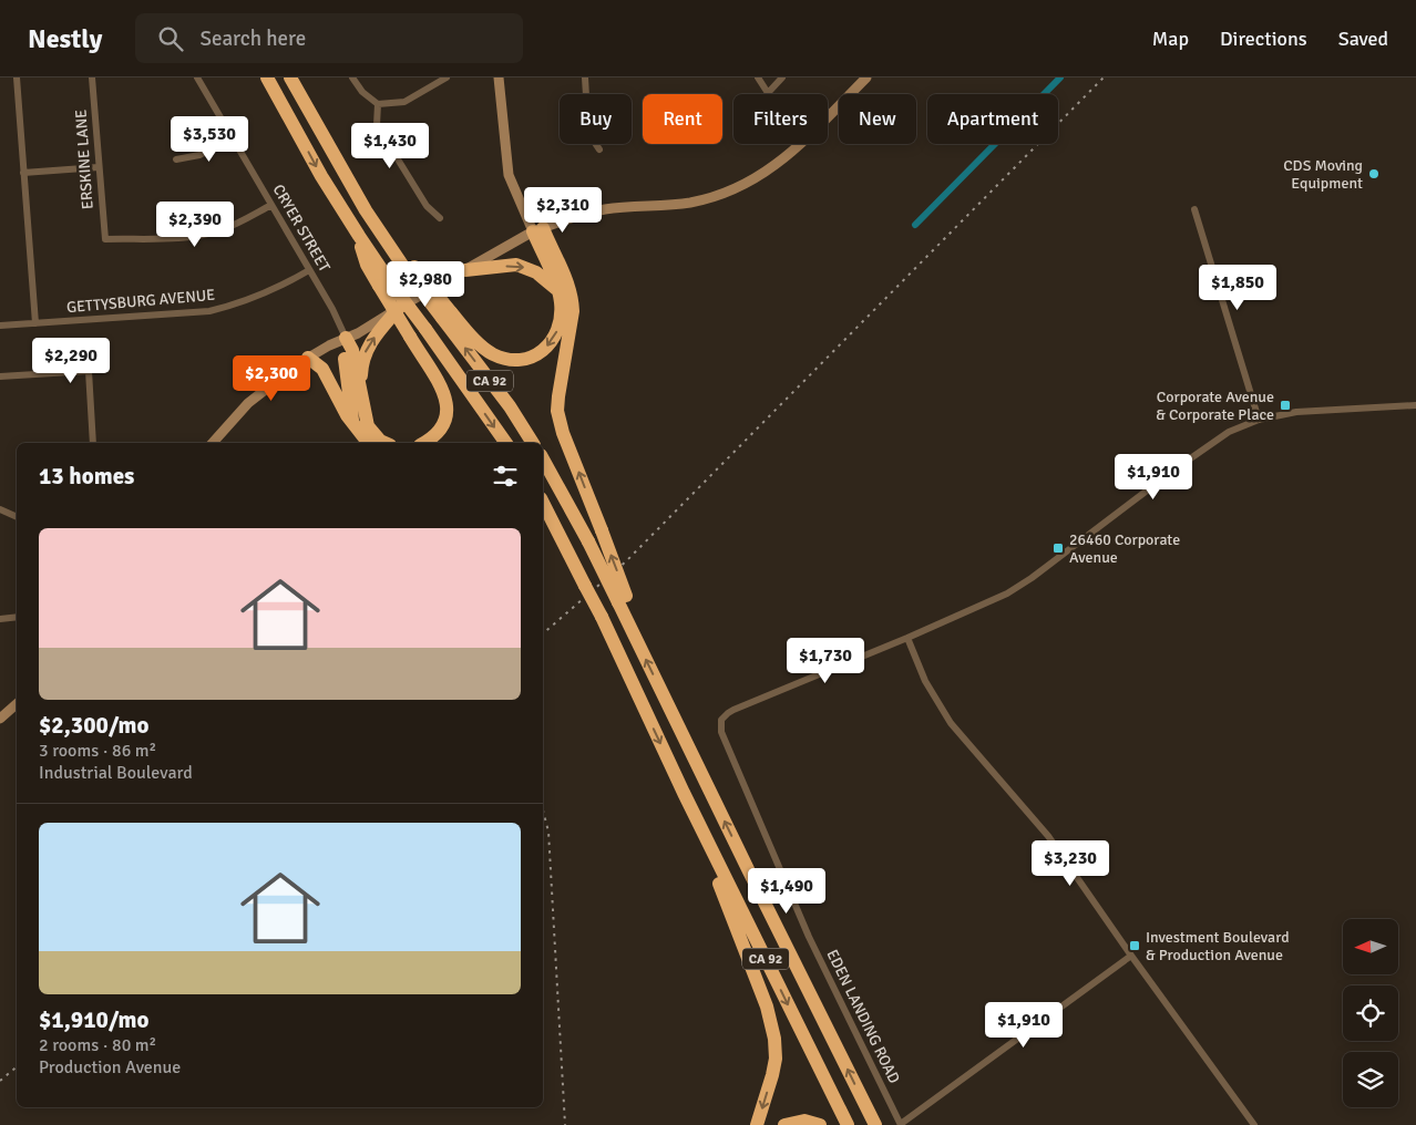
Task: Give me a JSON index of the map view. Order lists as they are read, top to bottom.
{
  "streets": {
    "highway": ["CA 92"],
    "street": [
      "ERSKINE LANE",
      "CRYER STREET",
      "GETTYSBURG AVENUE",
      "EDEN LANDING ROAD"
    ]
  },
  "crossings": [
    ["ERSKINE LANE", "CRYER STREET"],
    ["CRYER STREET", "GETTYSBURG AVENUE"]
  ],
  "places": {
    "other": ["CDS Moving Equipment"],
    "transit": ["Corporate Avenue & Corporate Place", "26460 Corporate Avenue", "Investment Boulevard & Production Avenue"]
  },
  "north": "left",
  "page": {
    "header": "Nestly",
    "search": "Search here",
    "nav": ["Map", "Directions", "Saved"],
    "chip": [
      "Buy",
      "Rent",
      "Filters",
      "New",
      "Apartment"
    ],
    "price": [
      "$3,530",
      "$1,430",
      "$2,310",
      "$2,390",
      "$2,980",
      "$1,850",
      "$2,290",
      "$2,300",
      "$1,910",
      "$1,730",
      "$3,230",
      "$1,490",
      "$1,910"
    ],
    "heading": "13 homes",
    "list": [
      {
        "name": "$2,300/mo",
        "note": "3 rooms · 86 m² · Industrial Boulevard"
      },
      {
        "name": "$1,910/mo",
        "note": "2 rooms · 80 m² · Production Avenue"
      }
    ]
  }
}
